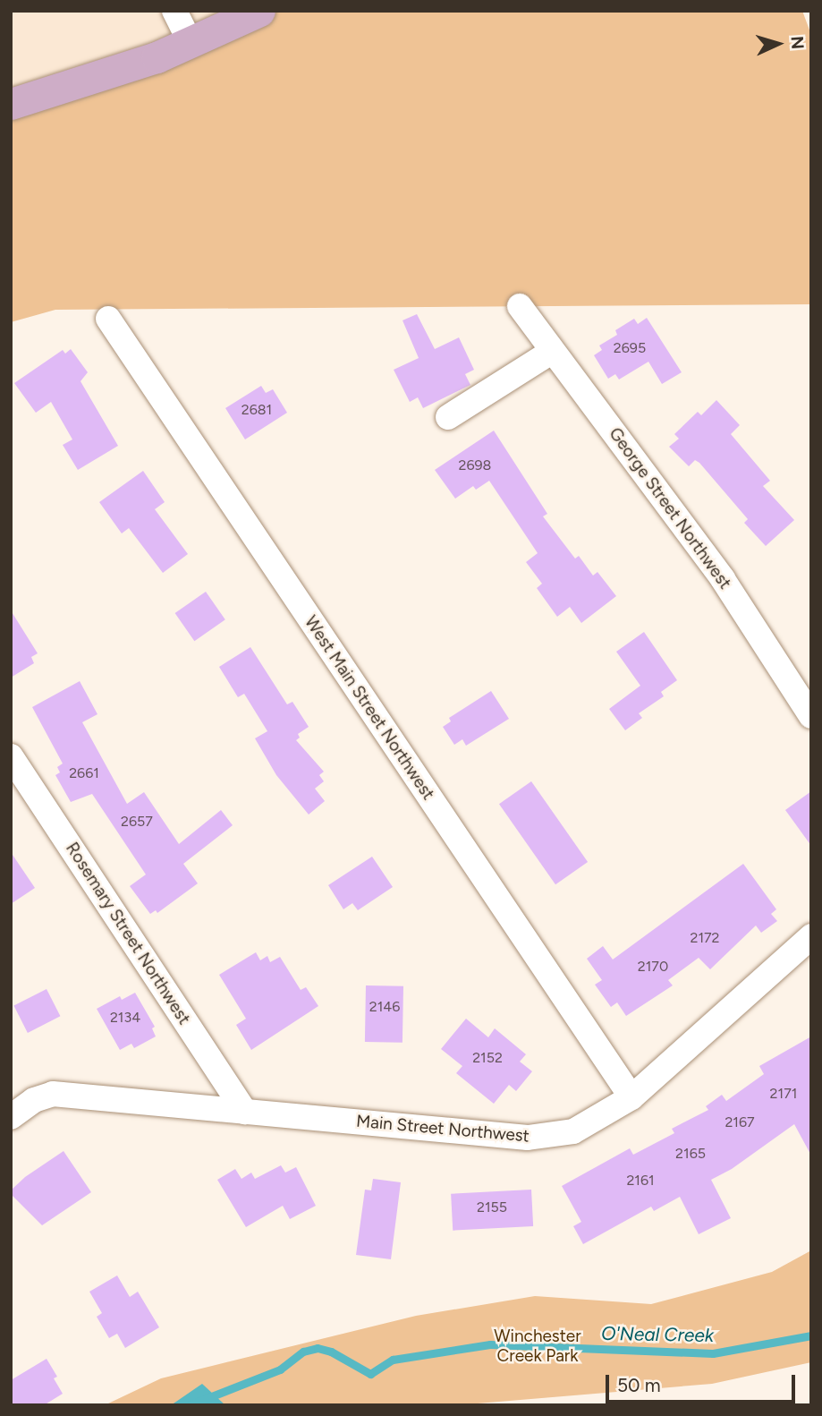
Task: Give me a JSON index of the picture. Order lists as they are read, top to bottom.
{
  "streets": {
    "street": [
      "George Street Northwest",
      "West Main Street Northwest",
      "Rosemary Street Northwest",
      "Main Street Northwest"
    ]
  },
  "crossings": [
    ["West Main Street Northwest", "Main Street Northwest"],
    ["Rosemary Street Northwest", "Main Street Northwest"]
  ],
  "water": ["O'Neal Creek"],
  "parks": ["Winchester Creek Park"],
  "house_numbers": [
    "2695",
    "2681",
    "2698",
    "2661",
    "2657",
    "2172",
    "2170",
    "2146",
    "2134",
    "2152",
    "2171",
    "2167",
    "2165",
    "2161",
    "2155"
  ],
  "scale_bar": "50 m",
  "north": "right"
}
